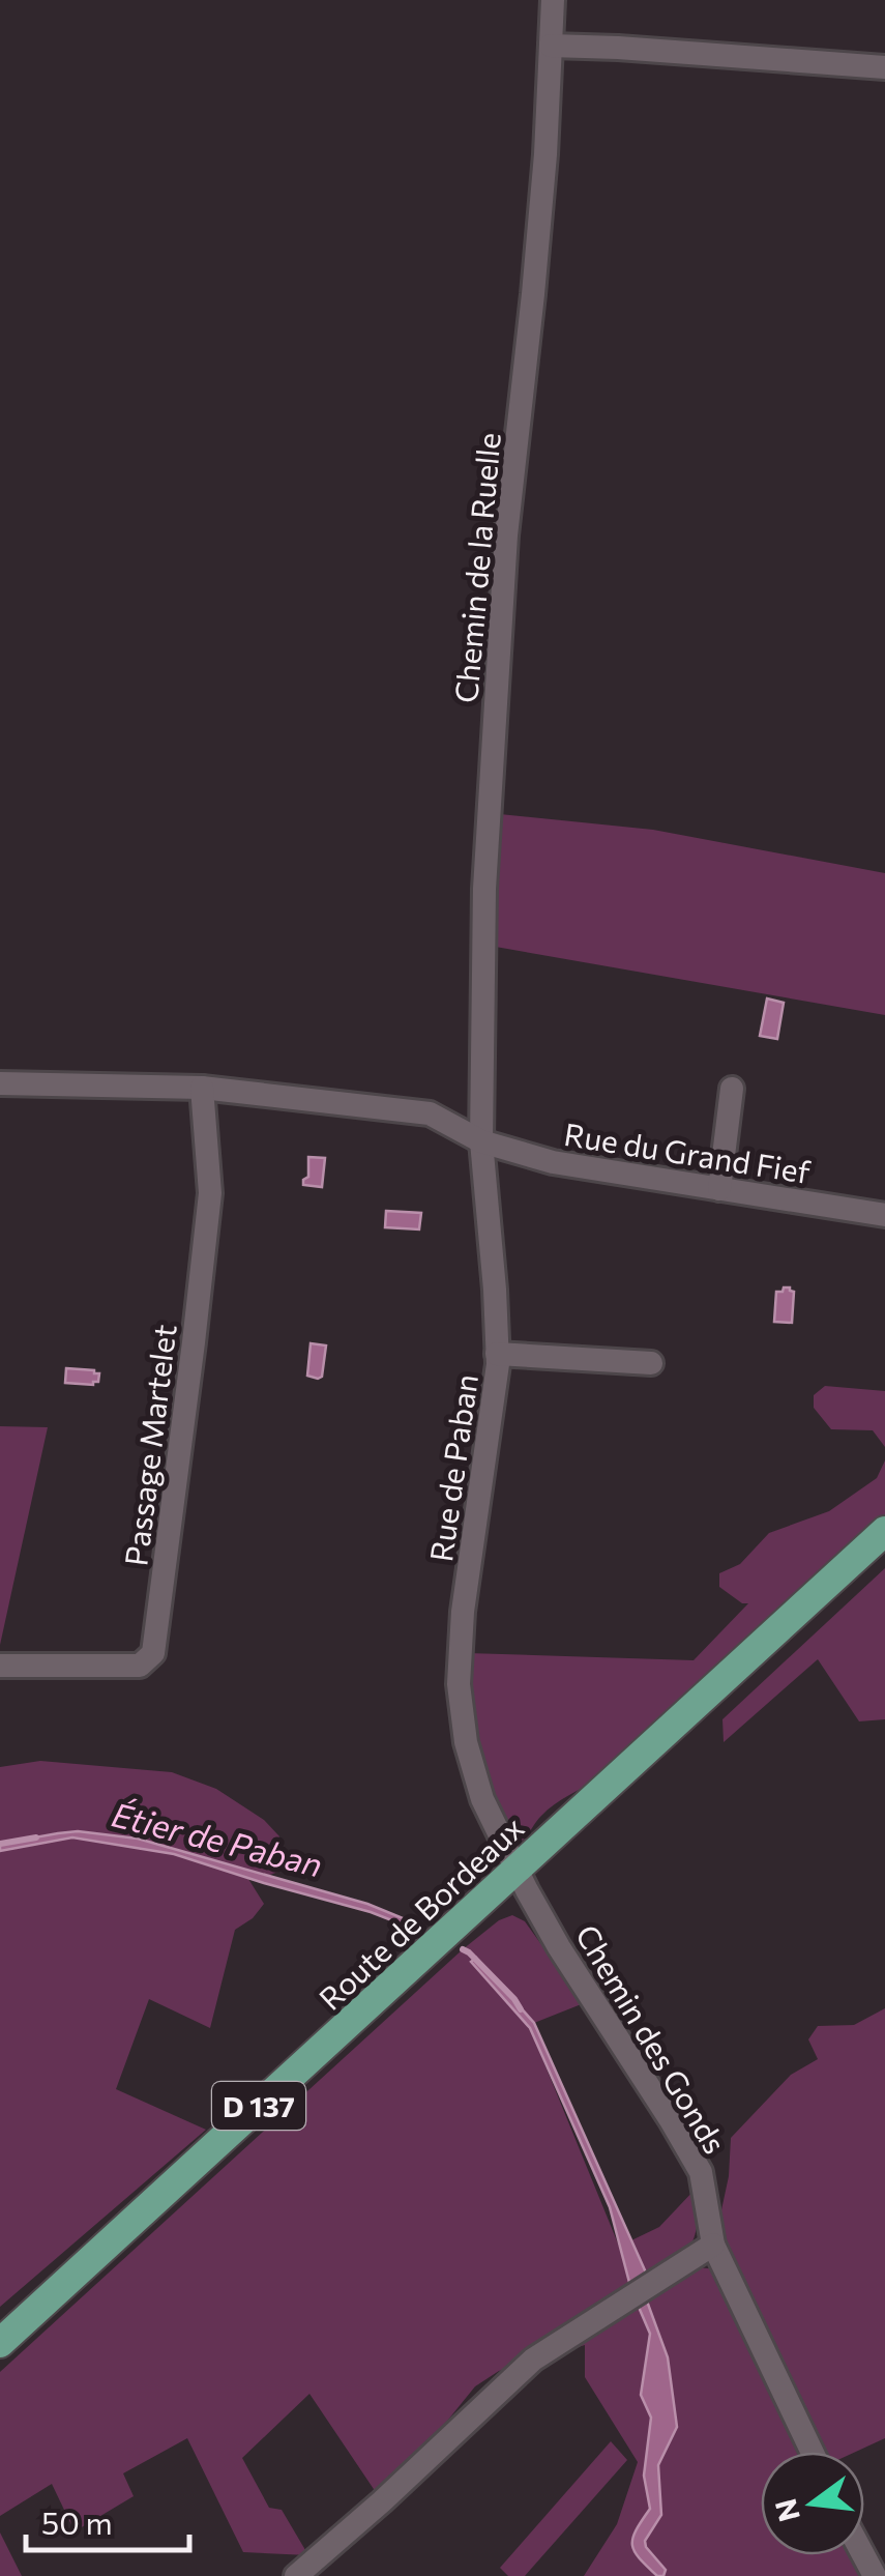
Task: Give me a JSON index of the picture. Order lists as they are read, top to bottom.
{
  "streets": {
    "main road": ["Route de Bordeaux", "D 137"],
    "street": [
      "Chemin de la Ruelle",
      "Rue du Grand Fief",
      "Passage Martelet",
      "Rue de Paban",
      "Chemin des Gonds"
    ]
  },
  "crossings": [
    ["Chemin de la Ruelle", "Rue du Grand Fief"],
    ["Chemin de la Ruelle", "Rue de Paban"],
    ["Rue du Grand Fief", "Passage Martelet"],
    ["Rue du Grand Fief", "Rue de Paban"],
    ["Rue de Paban", "Route de Bordeaux"],
    ["Rue de Paban", "Chemin des Gonds"],
    ["Route de Bordeaux", "Chemin des Gonds"]
  ],
  "water": ["Étier de Paban"],
  "scale_bar": "50 m",
  "north": "left"
}
